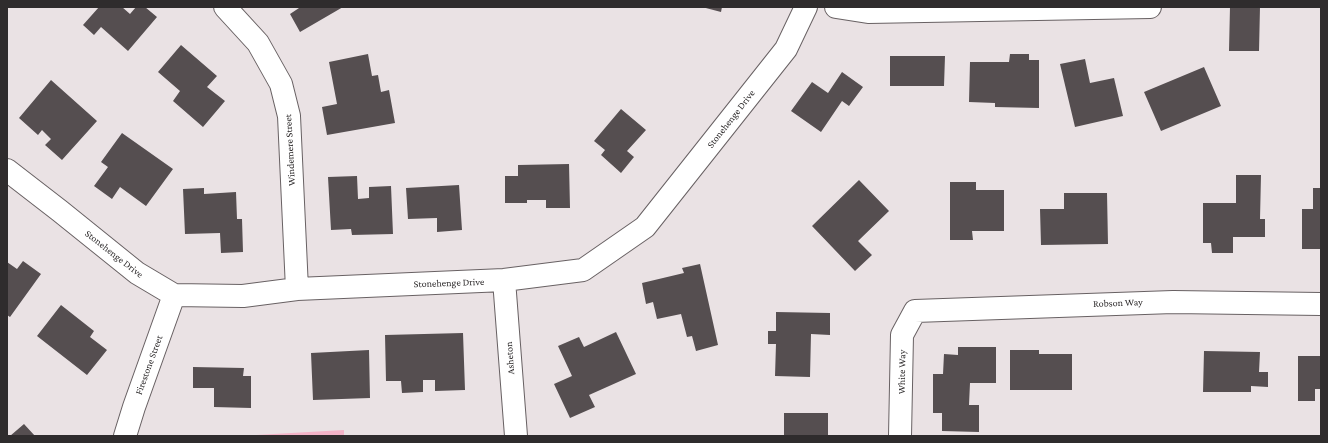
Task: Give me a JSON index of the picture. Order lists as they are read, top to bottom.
{
  "streets": {
    "street": [
      "Stonehenge Drive",
      "Windemere Street",
      "Robson Way",
      "Asheton",
      "Firestone Street",
      "White Way"
    ]
  },
  "crossings": [
    ["Stonehenge Drive", "Windemere Street"],
    ["Stonehenge Drive", "Asheton"],
    ["Stonehenge Drive", "Firestone Street"],
    ["Robson Way", "White Way"]
  ]
}
